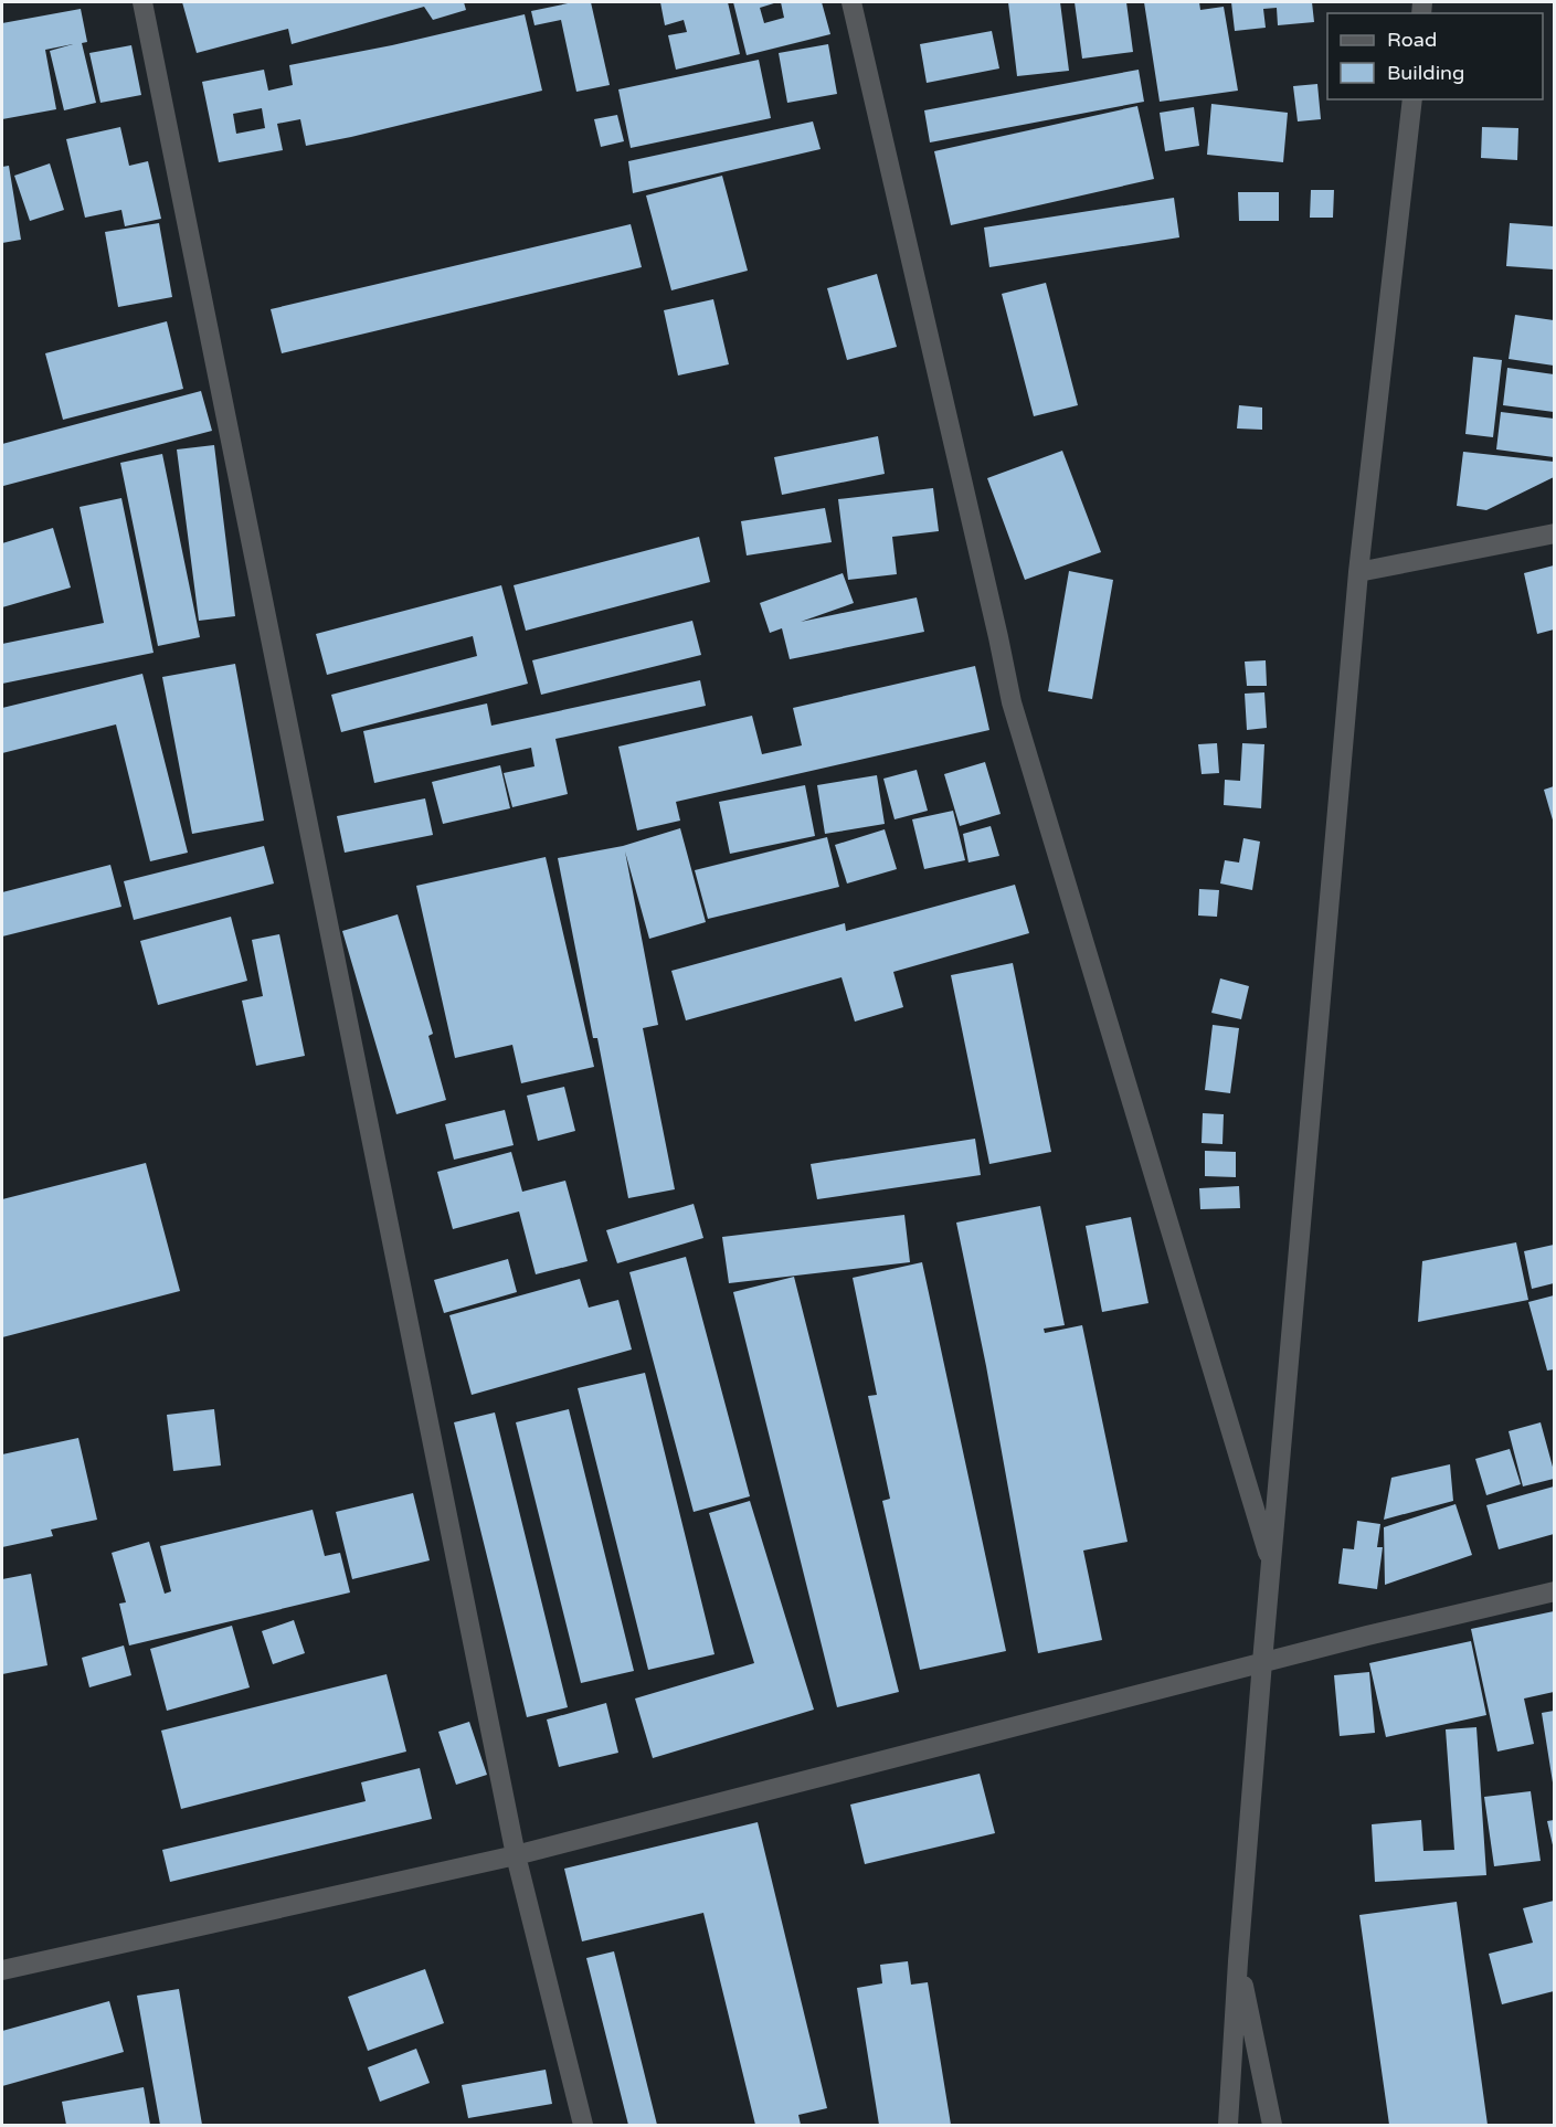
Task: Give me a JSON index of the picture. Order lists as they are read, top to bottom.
{
  "legend": ["Road", "Building"]
}
